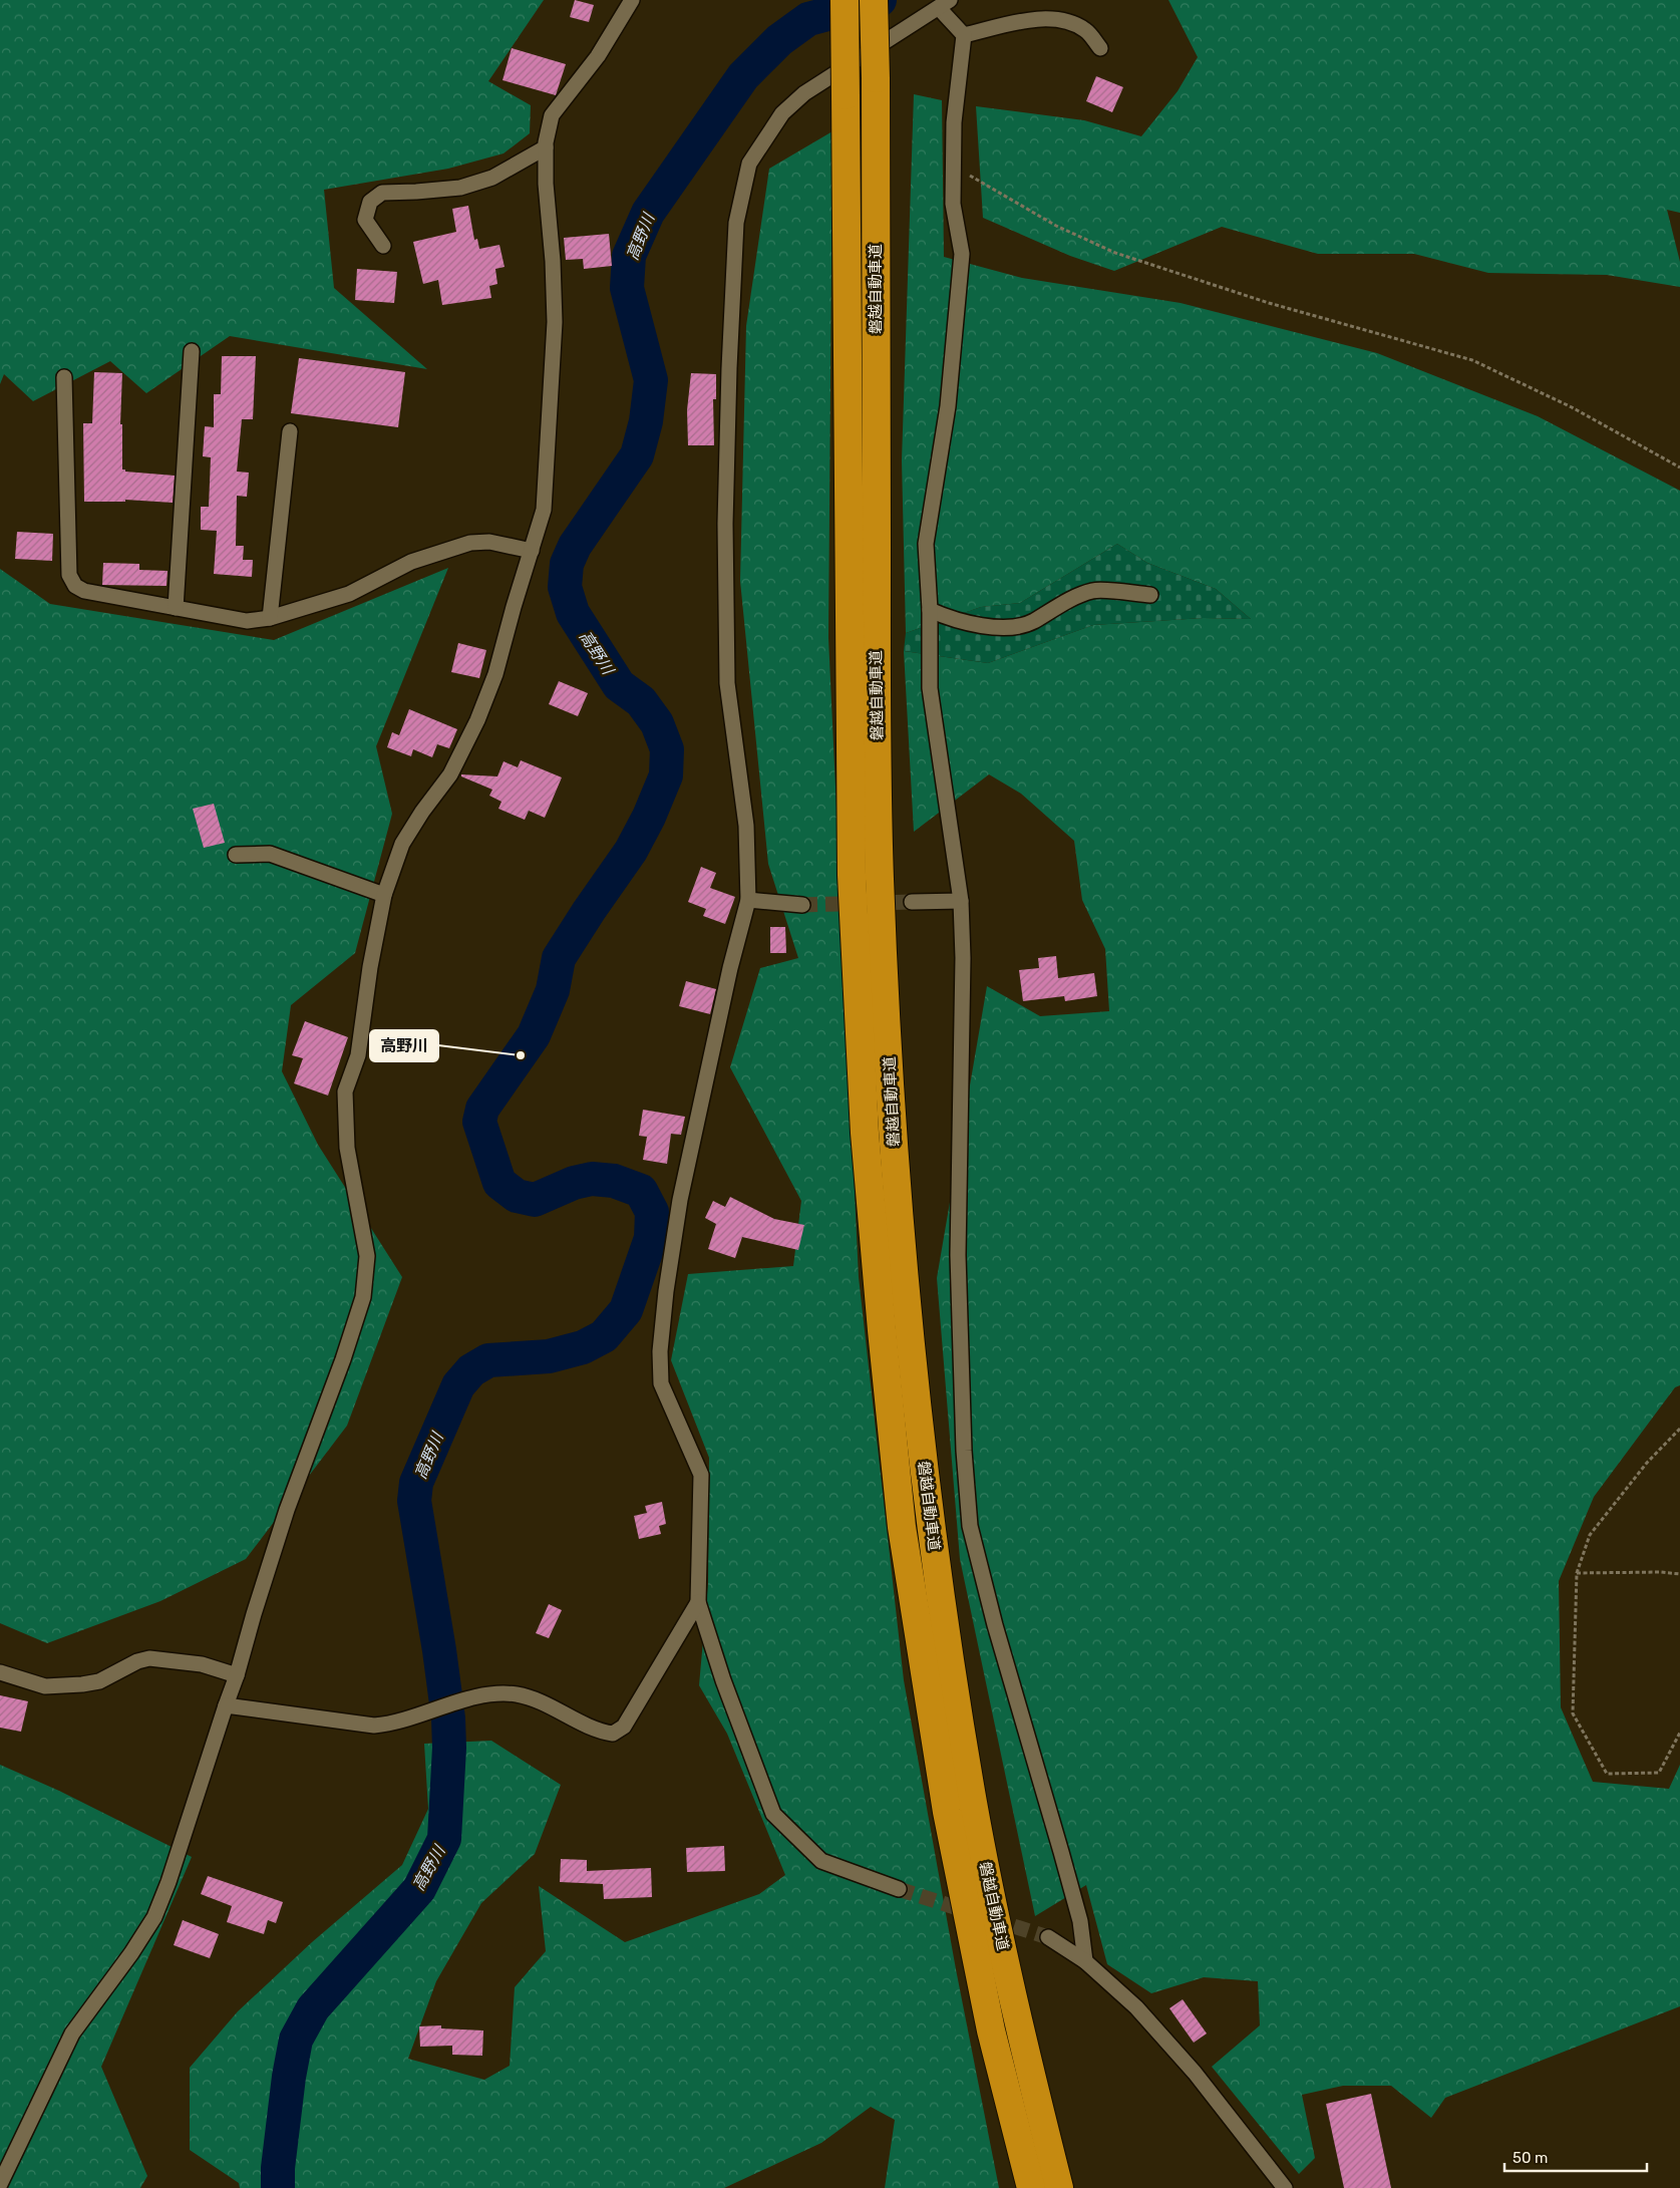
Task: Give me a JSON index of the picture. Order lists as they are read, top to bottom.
{
  "streets": {
    "highway": ["磐越自動車道"]
  },
  "water": ["高野川"],
  "places": ["高野川"],
  "scale_bar": "50 m"
}
